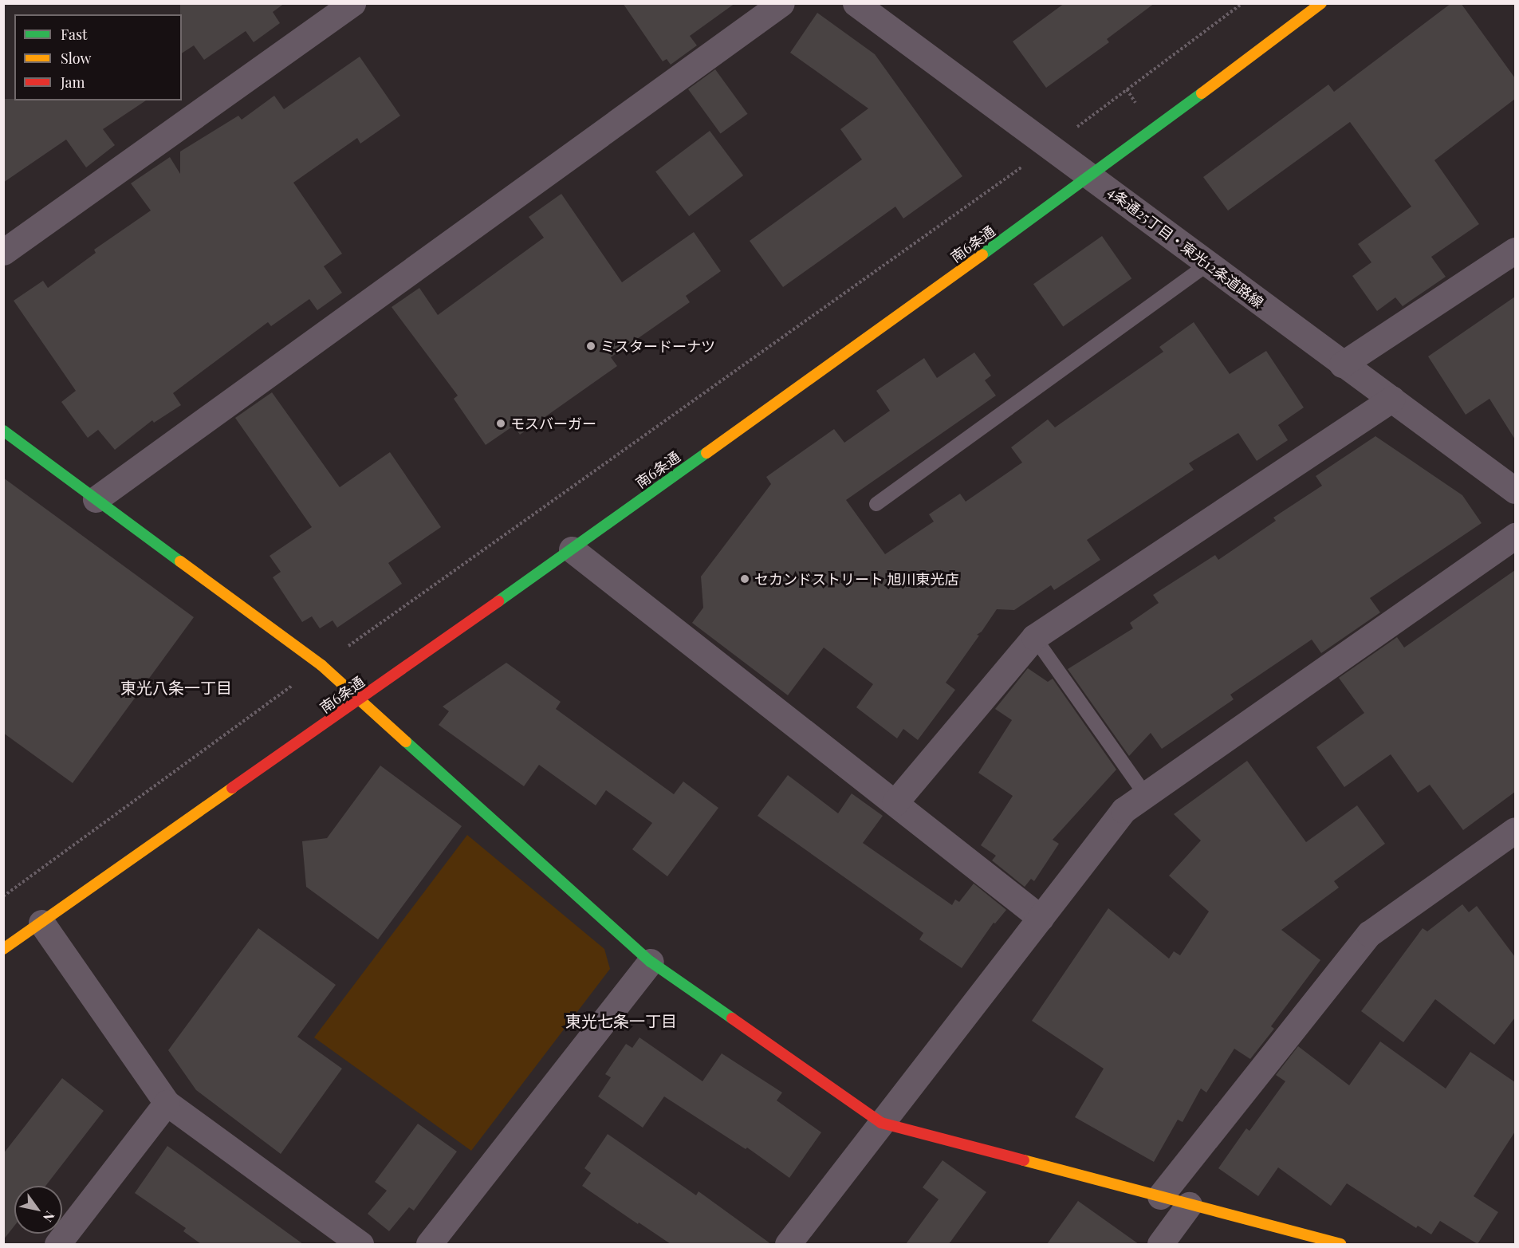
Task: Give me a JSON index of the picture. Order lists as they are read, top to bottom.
{
  "streets": {
    "street": ["南6条通", "4条通25丁目・東光12条道路線"]
  },
  "crossings": [
    ["南6条通", "4条通25丁目・東光12条道路線"]
  ],
  "districts": ["東光八条一丁目", "東光七条一丁目"],
  "places": ["ミスタードーナツ", "モスバーガー", "セカンドストリート 旭川東光店"],
  "legend": ["Fast", "Slow", "Jam"],
  "north": "bottom right"
}
